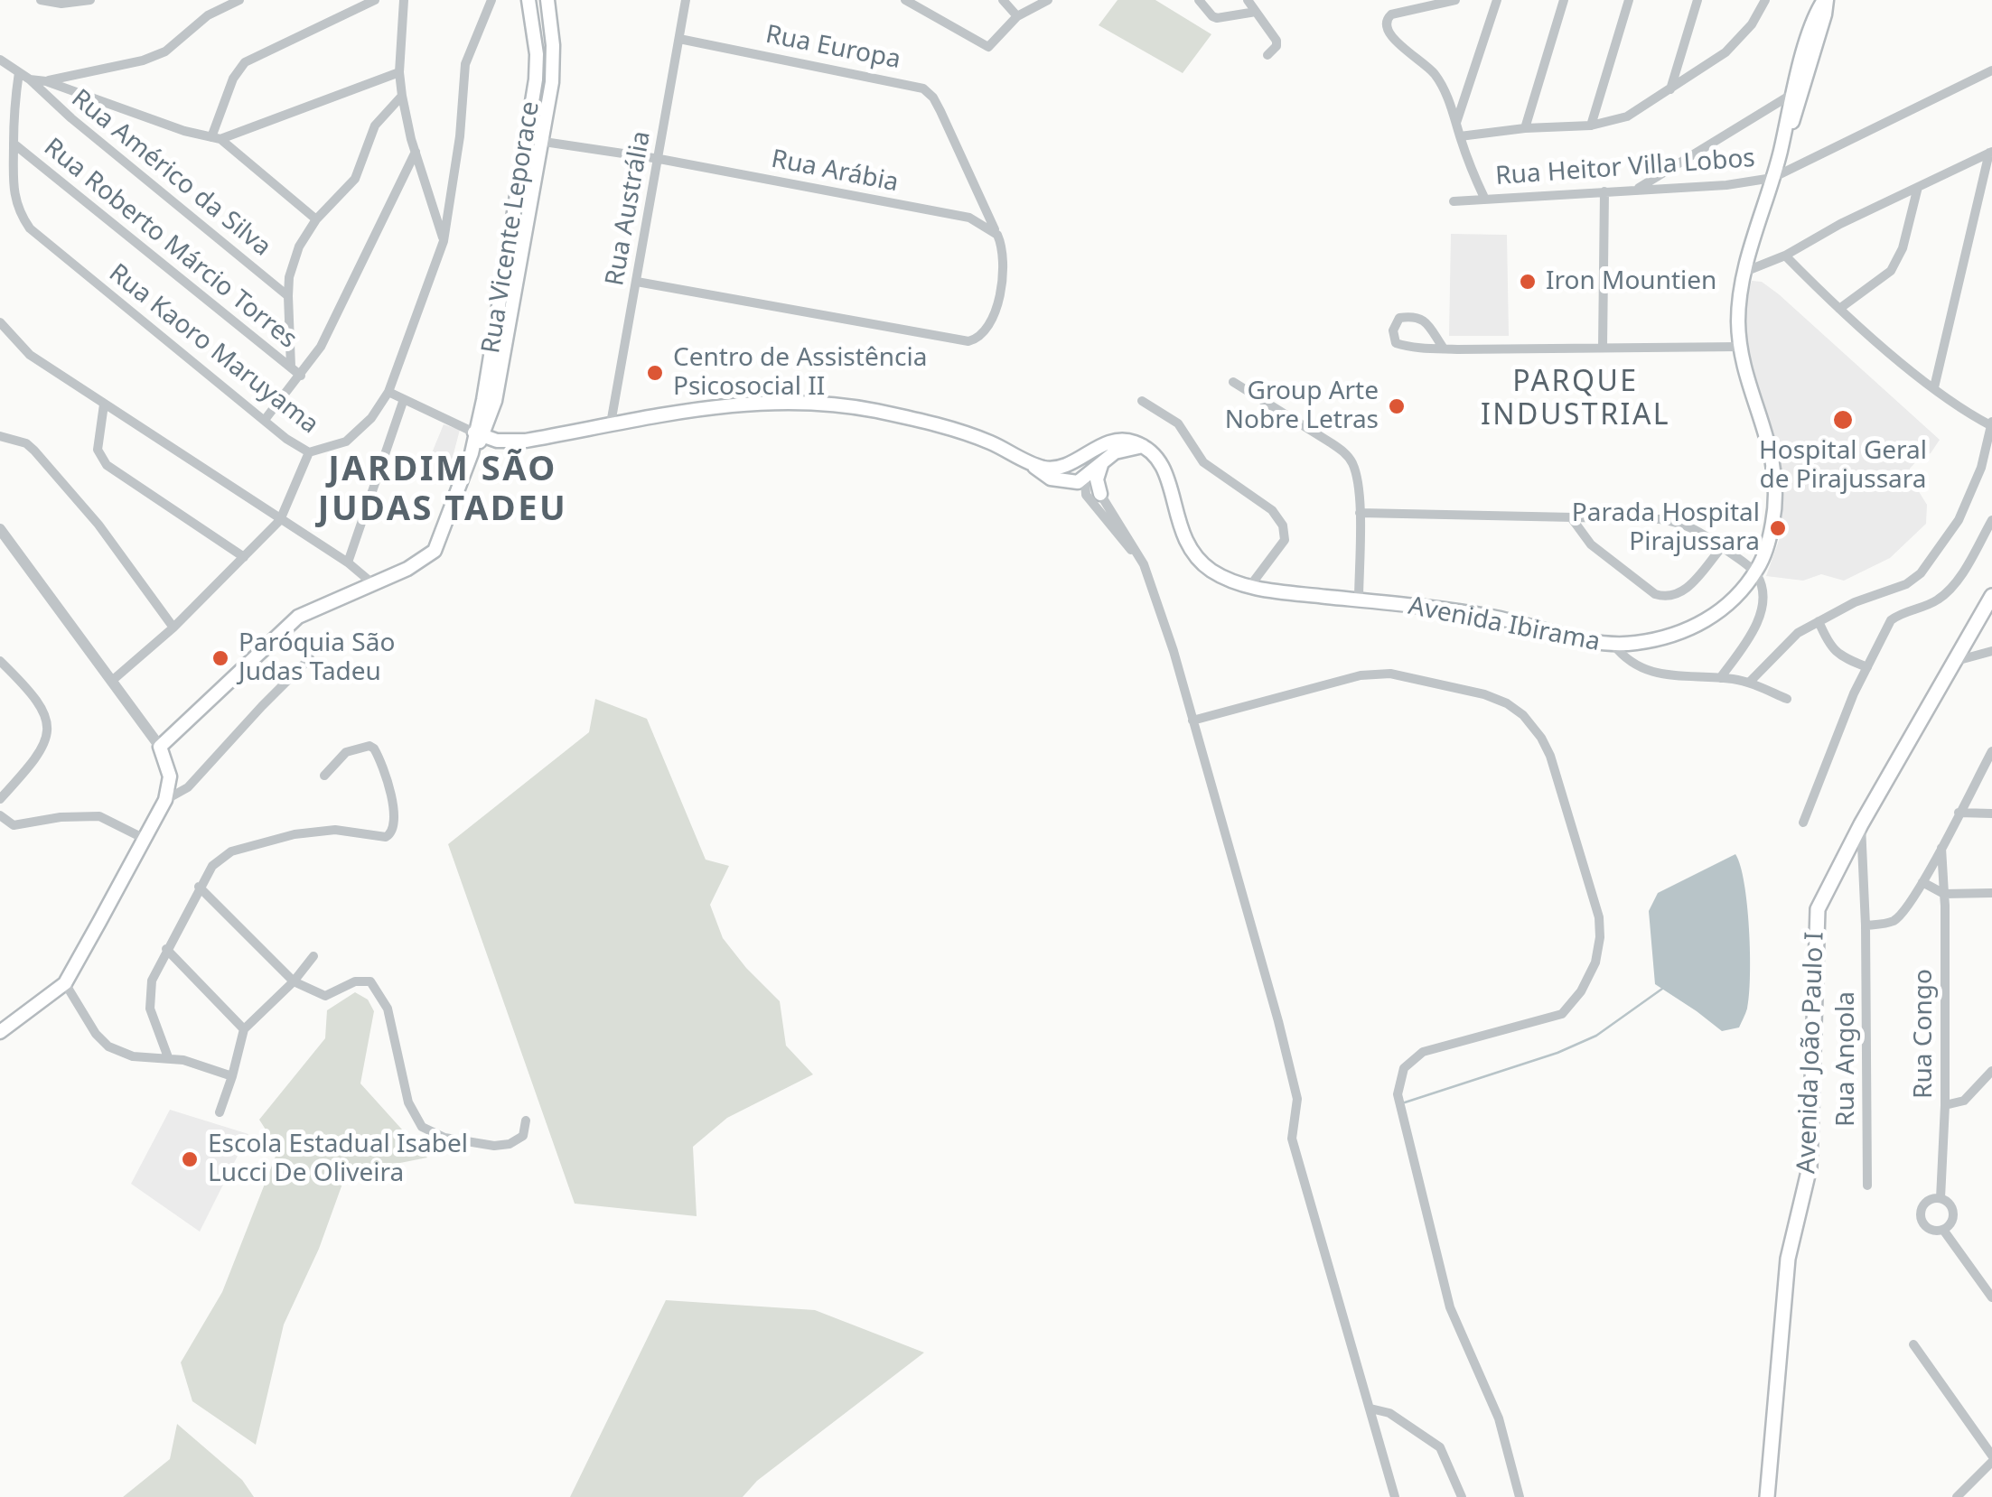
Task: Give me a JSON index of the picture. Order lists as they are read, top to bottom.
{
  "streets": {
    "main road": ["Rua Vicente Leporace", "Avenida Ibirama", "Avenida João Paulo I"],
    "street": [
      "Rua Europa",
      "Rua Heitor Villa Lobos",
      "Rua Arábia",
      "Rua Américo da Silva",
      "Rua Austrália",
      "Rua Roberto Márcio Torres",
      "Rua Kaoro Maruyama",
      "Rua Congo",
      "Rua Angola"
    ]
  },
  "crossings": [
    ["Rua Europa", "Rua Arábia"],
    ["Rua Europa", "Rua Austrália"],
    ["Rua Heitor Villa Lobos", "Avenida Ibirama"],
    ["Rua Arábia", "Rua Austrália"],
    ["Rua Arábia", "Rua Vicente Leporace"],
    ["Rua Américo da Silva", "Rua Kaoro Maruyama"],
    ["Rua Roberto Márcio Torres", "Rua Kaoro Maruyama"],
    ["Avenida João Paulo I", "Rua Angola"]
  ],
  "districts": ["PARQUE INDUSTRIAL", "JARDIM SÃO JUDAS TADEU"],
  "places": [
    "Iron Mountien",
    "Centro de Assistência Psicosocial II",
    "Group Arte Nobre Letras",
    "Hospital Geral de Pirajussara",
    "Parada Hospital Pirajussara",
    "Paróquia São Judas Tadeu",
    "Escola Estadual Isabel Lucci De Oliveira"
  ]
}
